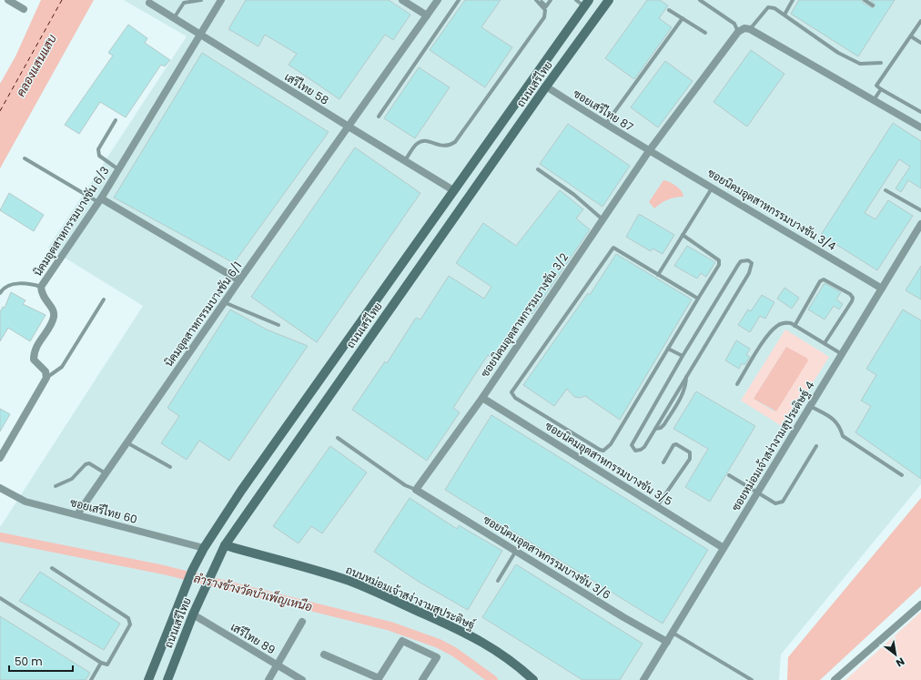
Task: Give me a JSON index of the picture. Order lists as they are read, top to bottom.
{
  "streets": {
    "main road": ["ถนนเสรีไทย", "ถนนหม่อมเจ้าสง่างามสุประดิษฐ์"],
    "street": [
      "เสรีไทย 58",
      "ซอยเสรีไทย 87",
      "ซอยนิคมอุตสาหกรรมบางชัน 3/4",
      "นิคมอุตสาหกรรมบางชัน 6/3",
      "นิคมอุตสาหกรรมบางชัน 6/1",
      "ซอยนิคมอุตสาหกรรมบางชัน 3/2",
      "ซอยหม่อมเจ้าสง่างามสุประดิษฐ์ 4",
      "ซอยนิคมอุตสาหกรรมบางชัน 3/5",
      "ซอยเสรีไทย 60",
      "ซอยนิคมอุตสาหกรรมบางชัน 3/6",
      "เสรีไทย 89"
    ]
  },
  "crossings": [
    ["ถนนเสรีไทย", "เสรีไทย 58"],
    ["ถนนเสรีไทย", "ซอยเสรีไทย 87"],
    ["ถนนเสรีไทย", "ซอยเสรีไทย 60"],
    ["ถนนเสรีไทย", "ถนนหม่อมเจ้าสง่างามสุประดิษฐ์"],
    ["ถนนเสรีไทย", "เสรีไทย 89"],
    ["เสรีไทย 58", "นิคมอุตสาหกรรมบางชัน 6/3"],
    ["เสรีไทย 58", "นิคมอุตสาหกรรมบางชัน 6/1"],
    ["ซอยเสรีไทย 87", "ซอยนิคมอุตสาหกรรมบางชัน 3/4"],
    ["ซอยเสรีไทย 87", "ซอยนิคมอุตสาหกรรมบางชัน 3/2"],
    ["ซอยนิคมอุตสาหกรรมบางชัน 3/4", "ซอยนิคมอุตสาหกรรมบางชัน 3/2"],
    ["ซอยนิคมอุตสาหกรรมบางชัน 3/4", "ซอยหม่อมเจ้าสง่างามสุประดิษฐ์ 4"],
    ["นิคมอุตสาหกรรมบางชัน 6/1", "ซอยเสรีไทย 60"],
    ["ซอยนิคมอุตสาหกรรมบางชัน 3/2", "ซอยนิคมอุตสาหกรรมบางชัน 3/5"],
    ["ซอยนิคมอุตสาหกรรมบางชัน 3/2", "ซอยนิคมอุตสาหกรรมบางชัน 3/6"],
    ["ซอยหม่อมเจ้าสง่างามสุประดิษฐ์ 4", "ซอยนิคมอุตสาหกรรมบางชัน 3/5"],
    ["ซอยหม่อมเจ้าสง่างามสุประดิษฐ์ 4", "ซอยนิคมอุตสาหกรรมบางชัน 3/6"]
  ],
  "water": ["คลองแสนแสบ", "ลำรางข้างวัดบำเพ็ญเหนือ"],
  "scale_bar": "50 m",
  "north": "bottom right"
}
